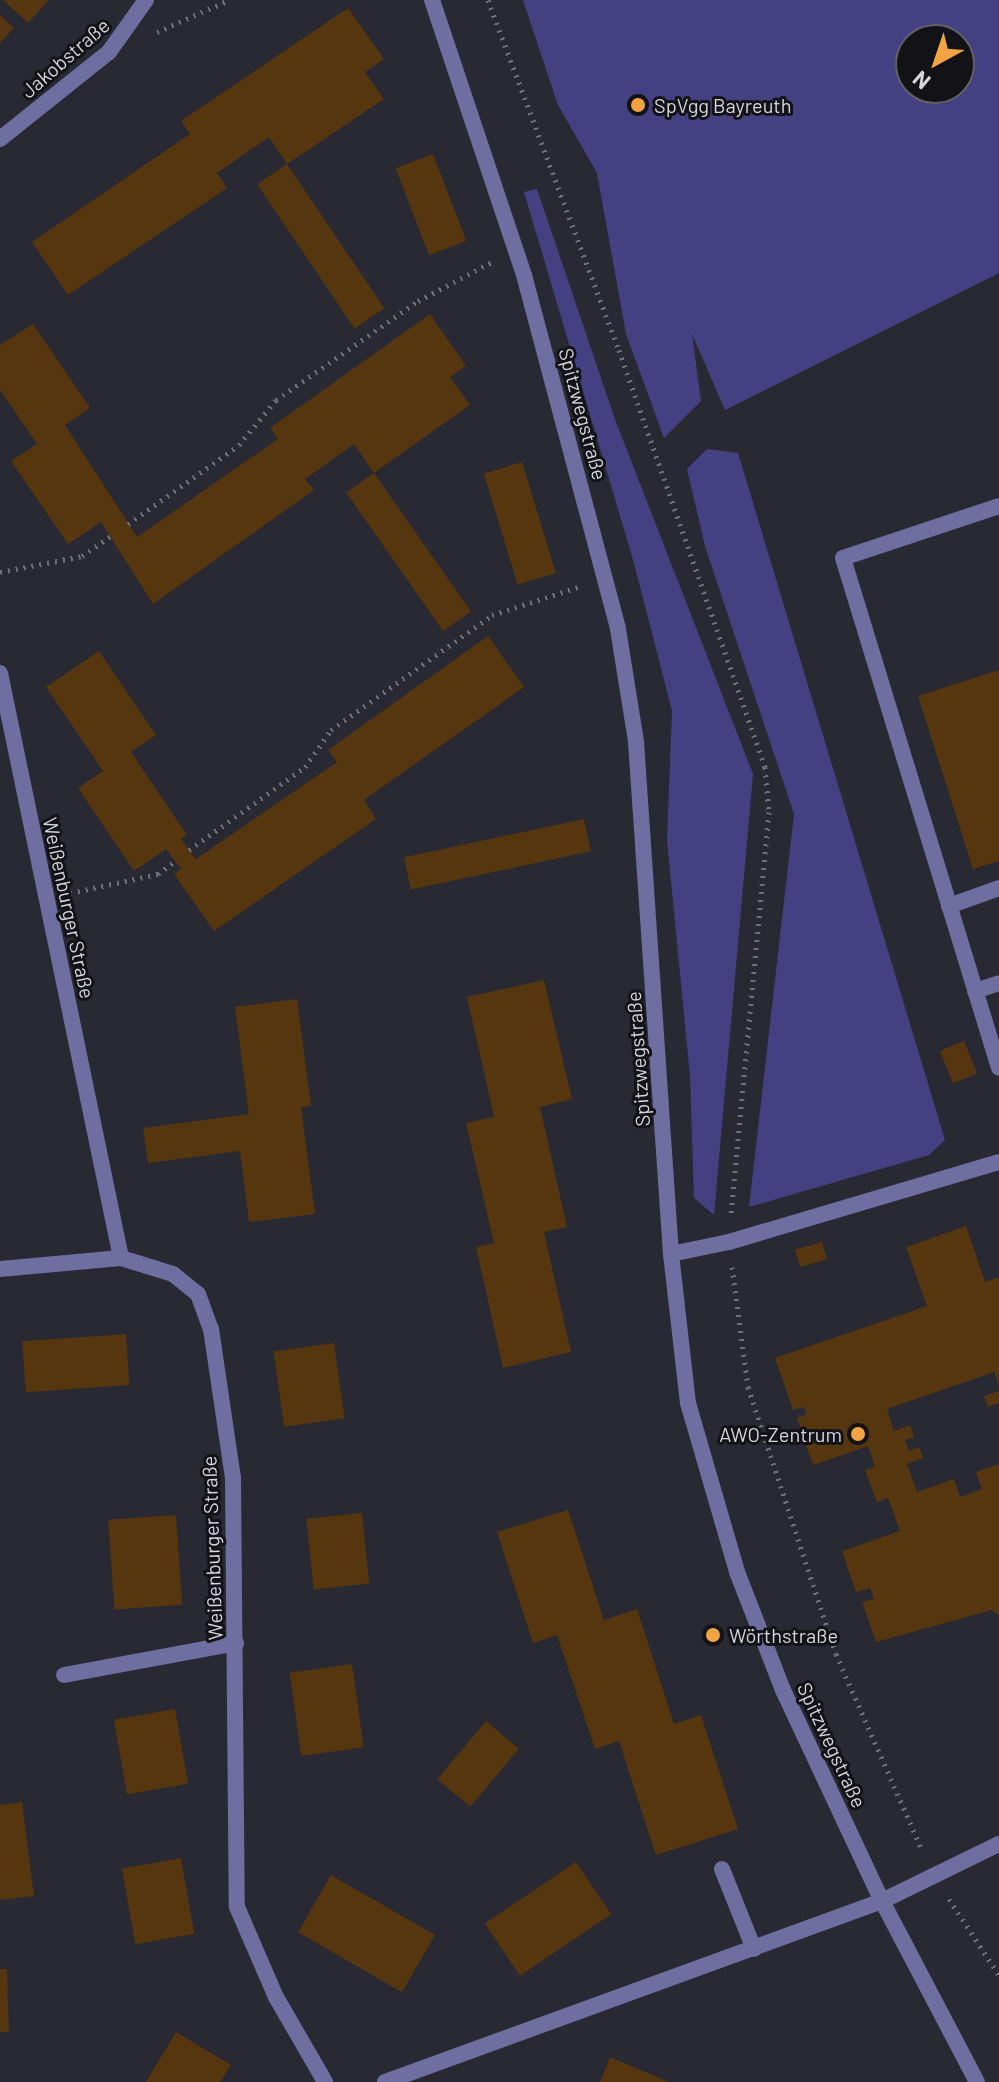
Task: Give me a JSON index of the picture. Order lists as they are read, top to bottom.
{
  "streets": {
    "street": ["Jakobstraße", "Spitzwegstraße", "Weißenburger Straße"]
  },
  "places": ["SpVgg Bayreuth", "AWO-Zentrum", "Wörthstraße"],
  "north": "bottom left"
}
